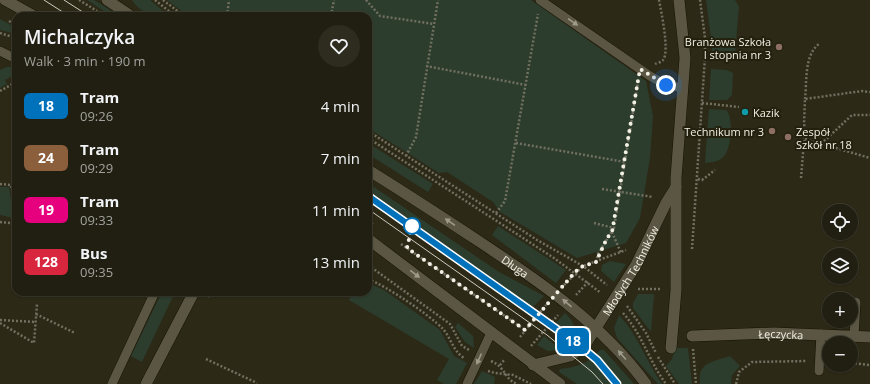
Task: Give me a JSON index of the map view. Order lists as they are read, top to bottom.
{
  "streets": {
    "street": ["Długa", "Młodych Techników", "Łęczycka"]
  },
  "crossings": [
    ["Długa", "Młodych Techników"]
  ],
  "places": [
    "Branżowa Szkoła I stopnia nr 3",
    "Kazik",
    "Technikum nr 3",
    "Zespół Szkół nr 18"
  ],
  "lines": ["tram line 18"],
  "page": {
    "on_map": "18",
    "heading": ["Michalczyka", "Walk · 3 min · 190 m"],
    "list": [
      {
        "mark": "18",
        "name": "Tram",
        "note": "09:26",
        "value": "4 min"
      },
      {
        "mark": "24",
        "name": "Tram",
        "note": "09:29",
        "value": "7 min"
      },
      {
        "mark": "19",
        "name": "Tram",
        "note": "09:33",
        "value": "11 min"
      },
      {
        "mark": "128",
        "name": "Bus",
        "note": "09:35",
        "value": "13 min"
      }
    ],
    "map_buttons": ["+", "−"]
  }
}
